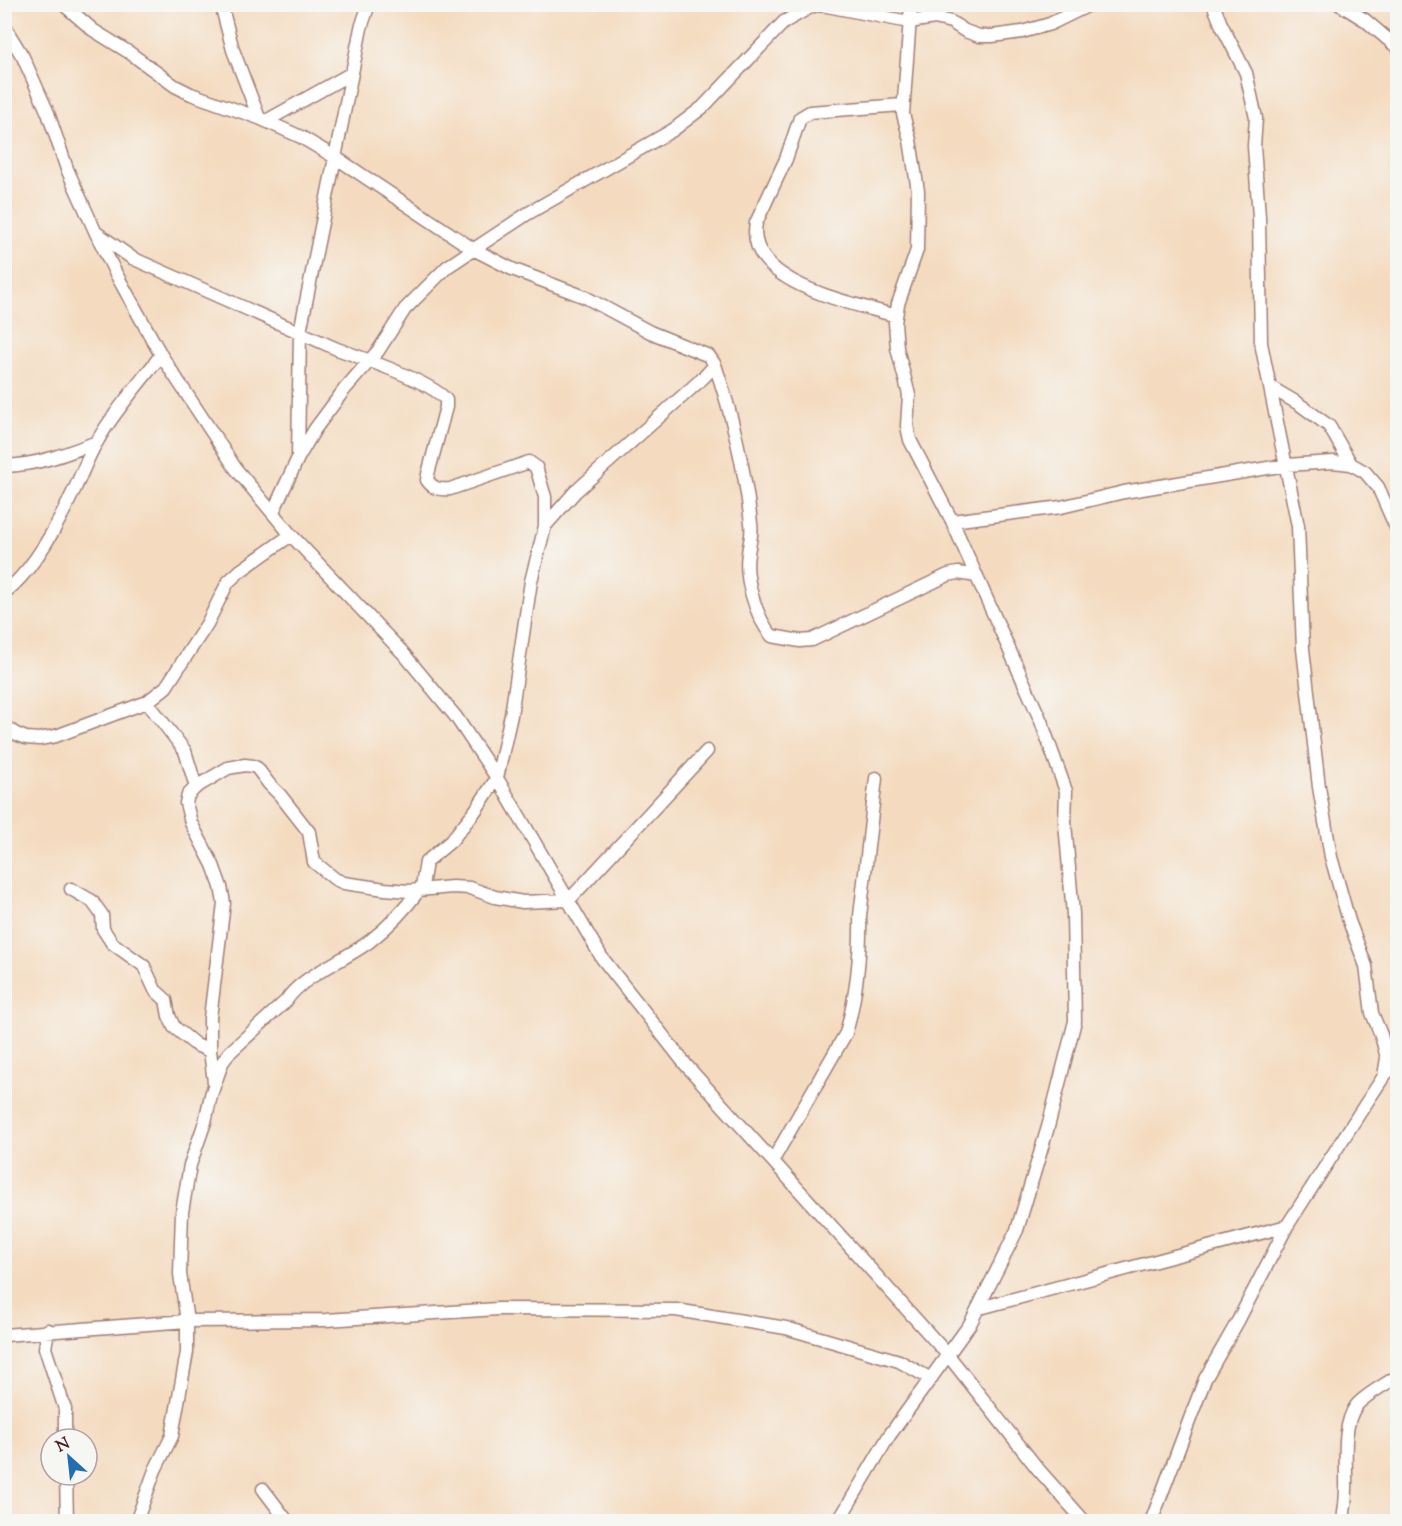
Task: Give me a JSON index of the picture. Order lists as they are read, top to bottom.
{
  "north": "top left"
}
